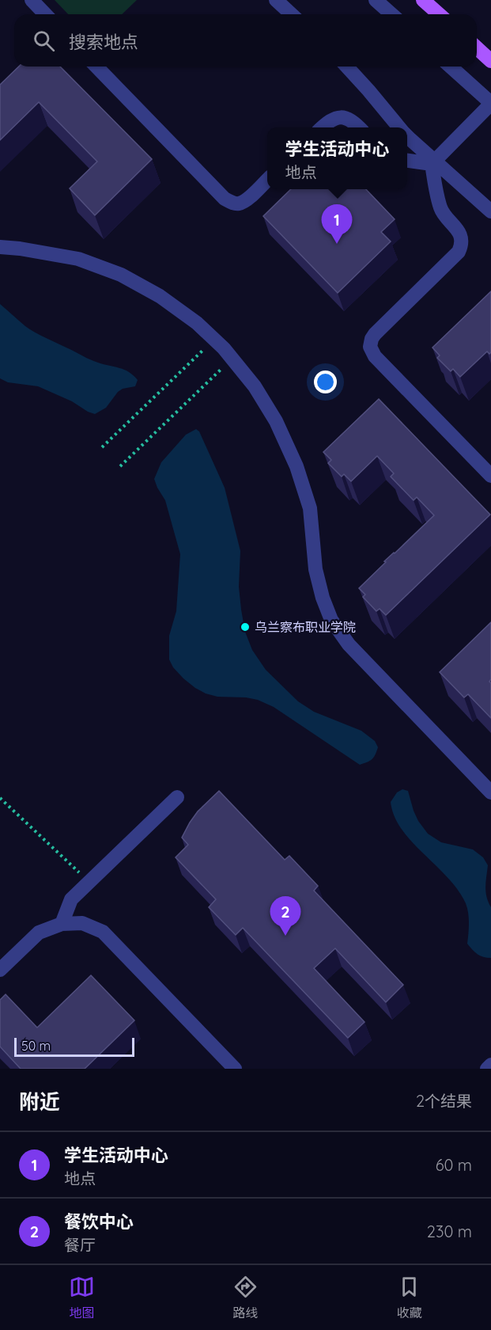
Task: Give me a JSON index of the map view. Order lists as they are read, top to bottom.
{
  "places": ["乌兰察布职业学院"],
  "scale_bar": "50 m",
  "page": {
    "search": "搜索地点",
    "popup": ["学生活动中心", "地点"],
    "pins": ["1", "2"],
    "scale": "50 m",
    "heading": ["附近", "2个结果"],
    "list": [
      {
        "mark": "1",
        "name": "学生活动中心",
        "note": "地点",
        "value": "60 m"
      },
      {
        "mark": "2",
        "name": "餐饮中心",
        "note": "餐厅",
        "value": "230 m"
      }
    ],
    "nav": ["地图", "路线", "收藏"]
  }
}
